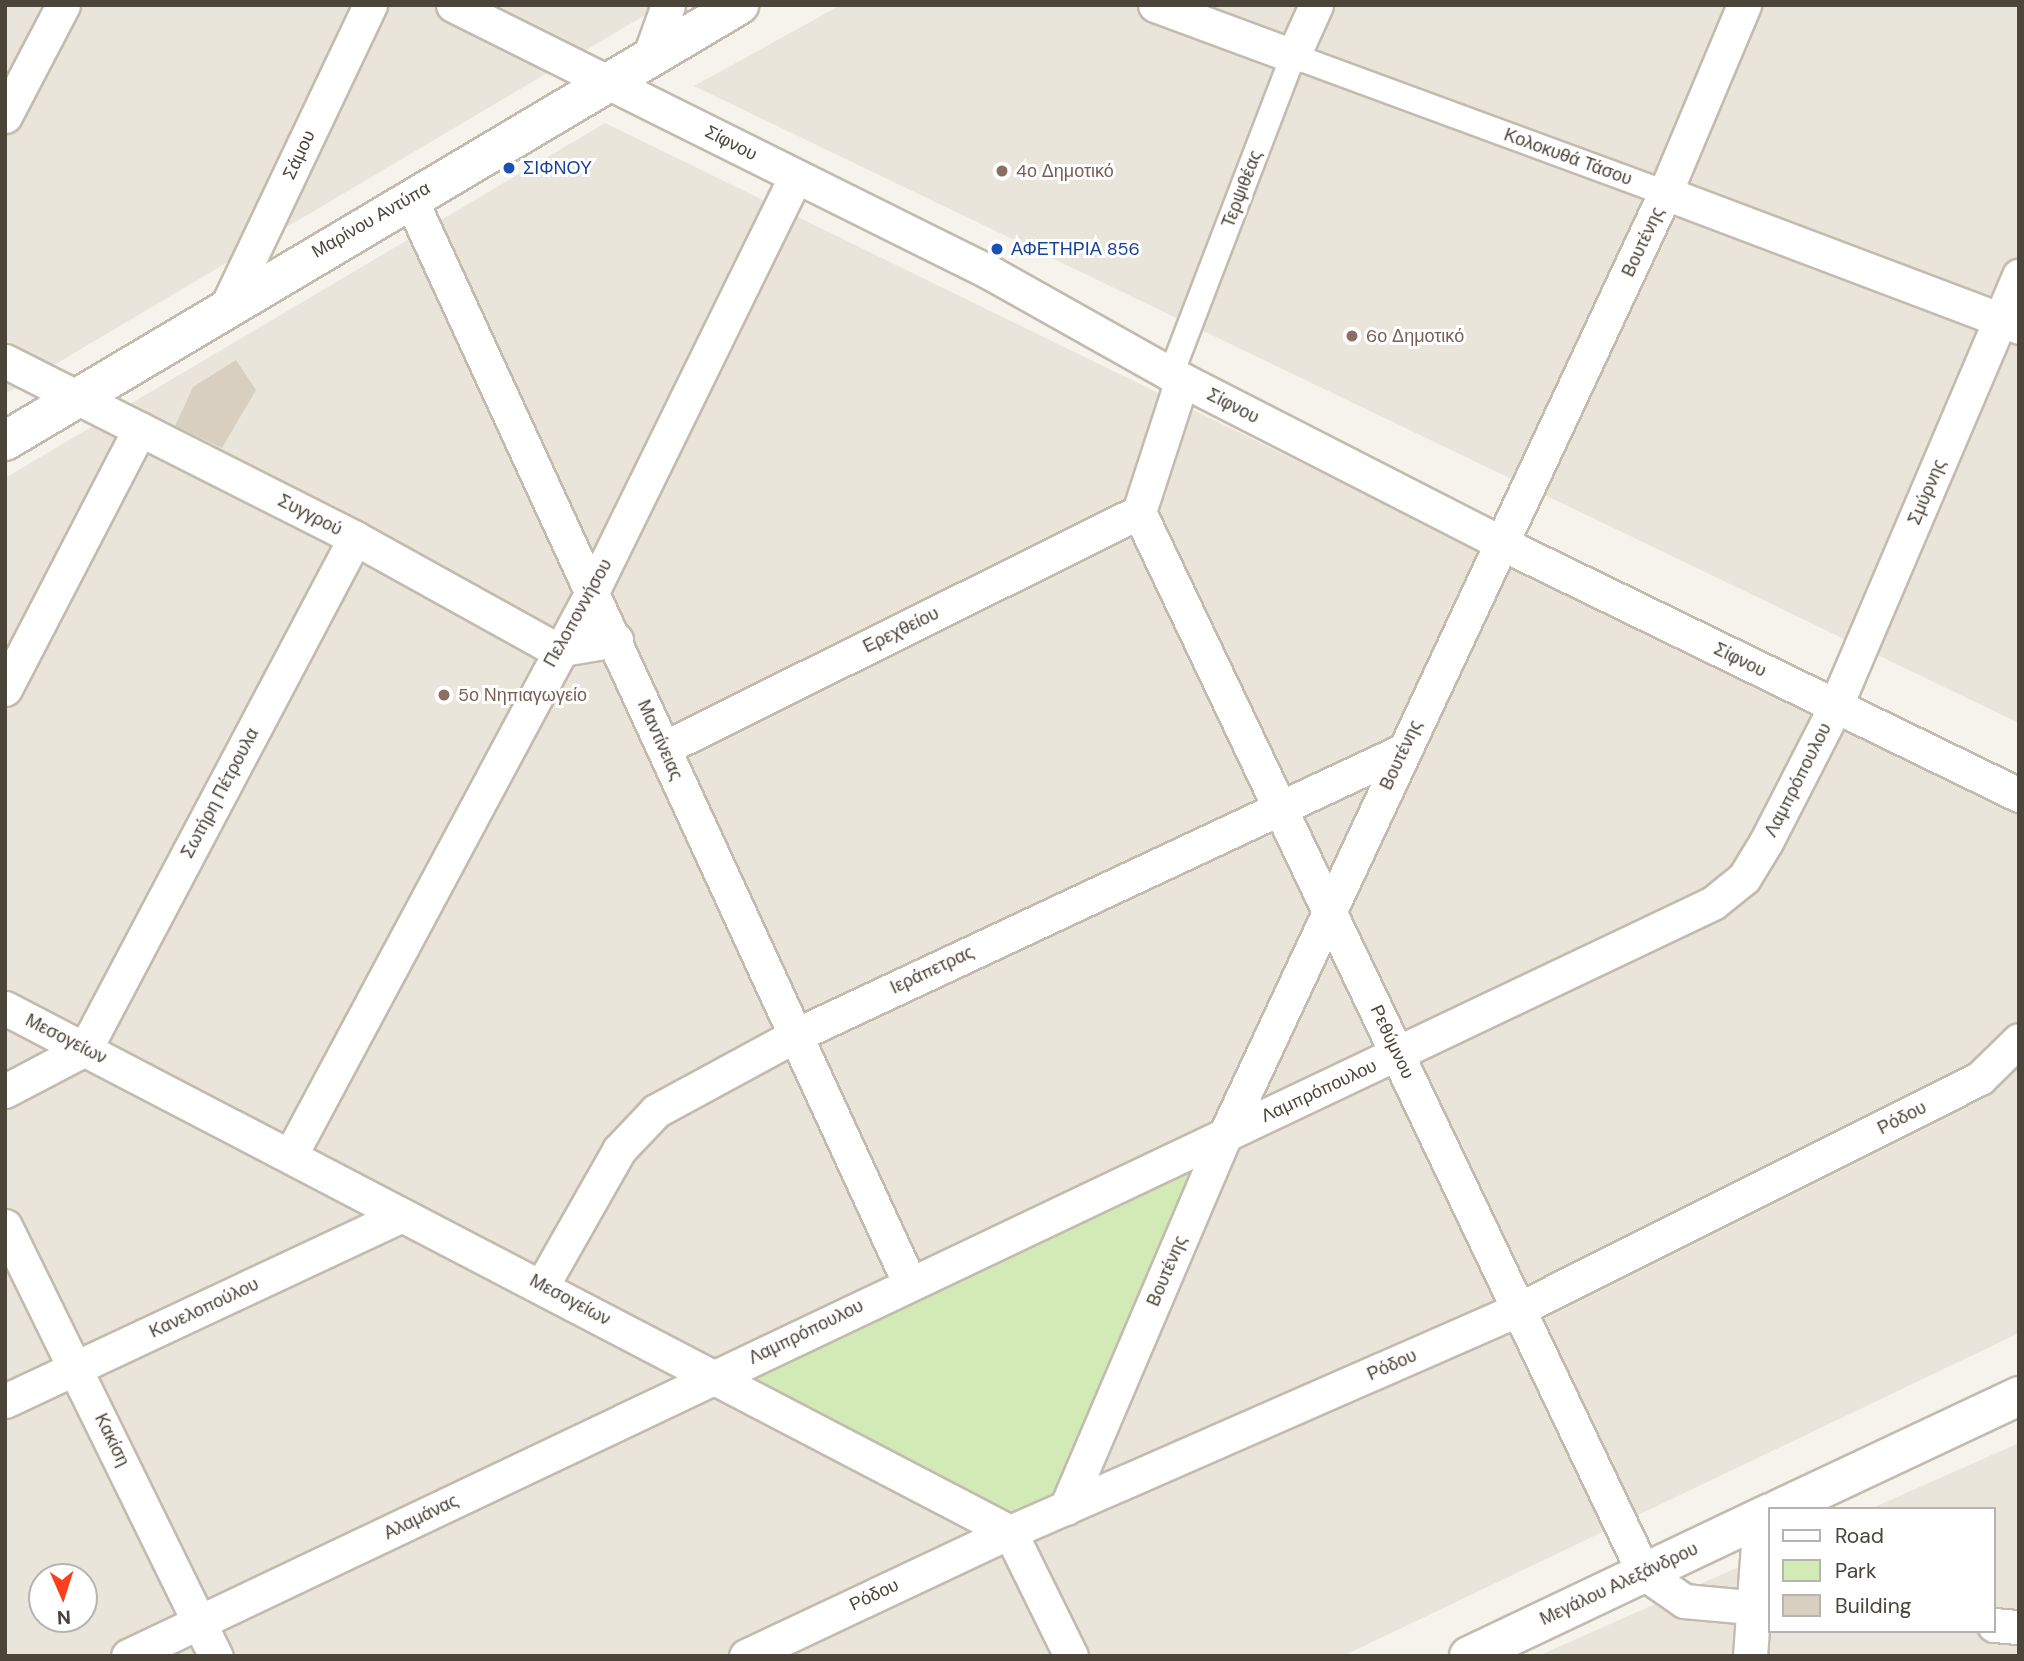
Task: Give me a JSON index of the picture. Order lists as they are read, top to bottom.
{
  "streets": {
    "street": [
      "Σίφνου",
      "Σάμου",
      "Κολοκυθά Τάσου",
      "Τερψιθέας",
      "Μαρίνου Αντύπα",
      "Βουτένης",
      "Σμύρνης",
      "Συγγρού",
      "Πελοποννήσου",
      "Ερεχθείου",
      "Μαντίνειας",
      "Λαμπρόπουλου",
      "Σωτήρη Πέτρουλα",
      "Ιεράπετρας",
      "Μεσογείων",
      "Ρεθύμνου",
      "Ρόδου",
      "Κανελοπούλου",
      "Κακίση",
      "Αλαμάνας",
      "Μεγάλου Αλεξάνδρου"
    ]
  },
  "crossings": [
    ["Σίφνου", "Τερψιθέας"],
    ["Σίφνου", "Μαρίνου Αντύπα"],
    ["Σίφνου", "Βουτένης"],
    ["Σίφνου", "Σμύρνης"],
    ["Σίφνου", "Πελοποννήσου"],
    ["Σίφνου", "Λαμπρόπουλου"],
    ["Σάμου", "Μαρίνου Αντύπα"],
    ["Κολοκυθά Τάσου", "Τερψιθέας"],
    ["Κολοκυθά Τάσου", "Βουτένης"],
    ["Κολοκυθά Τάσου", "Σμύρνης"],
    ["Τερψιθέας", "Ερεχθείου"],
    ["Τερψιθέας", "Ρεθύμνου"],
    ["Μαρίνου Αντύπα", "Συγγρού"],
    ["Μαρίνου Αντύπα", "Μαντίνειας"],
    ["Βουτένης", "Λαμπρόπουλου"],
    ["Βουτένης", "Ιεράπετρας"],
    ["Βουτένης", "Ρεθύμνου"],
    ["Βουτένης", "Ρόδου"],
    ["Σμύρνης", "Λαμπρόπουλου"],
    ["Συγγρού", "Πελοποννήσου"],
    ["Συγγρού", "Σωτήρη Πέτρουλα"],
    ["Πελοποννήσου", "Μαντίνειας"],
    ["Πελοποννήσου", "Μεσογείων"],
    ["Ερεχθείου", "Μαντίνειας"],
    ["Ερεχθείου", "Ρεθύμνου"],
    ["Μαντίνειας", "Λαμπρόπουλου"],
    ["Μαντίνειας", "Ιεράπετρας"],
    ["Λαμπρόπουλου", "Μεσογείων"],
    ["Λαμπρόπουλου", "Ρεθύμνου"],
    ["Λαμπρόπουλου", "Αλαμάνας"],
    ["Σωτήρη Πέτρουλα", "Μεσογείων"],
    ["Ιεράπετρας", "Μεσογείων"],
    ["Ιεράπετρας", "Ρεθύμνου"],
    ["Μεσογείων", "Ρόδου"],
    ["Μεσογείων", "Κανελοπούλου"],
    ["Μεσογείων", "Αλαμάνας"],
    ["Ρεθύμνου", "Ρόδου"],
    ["Ρεθύμνου", "Μεγάλου Αλεξάνδρου"],
    ["Κανελοπούλου", "Κακίση"],
    ["Κακίση", "Αλαμάνας"]
  ],
  "places": [
    "ΣΙΦΝΟΥ",
    "4ο Δημοτικό",
    "ΑΦΕΤΗΡΙΑ 856",
    "6ο Δημοτικό",
    "5ο Νηπιαγωγείο"
  ],
  "legend": ["Road", "Park", "Building"],
  "north": "bottom"
}
